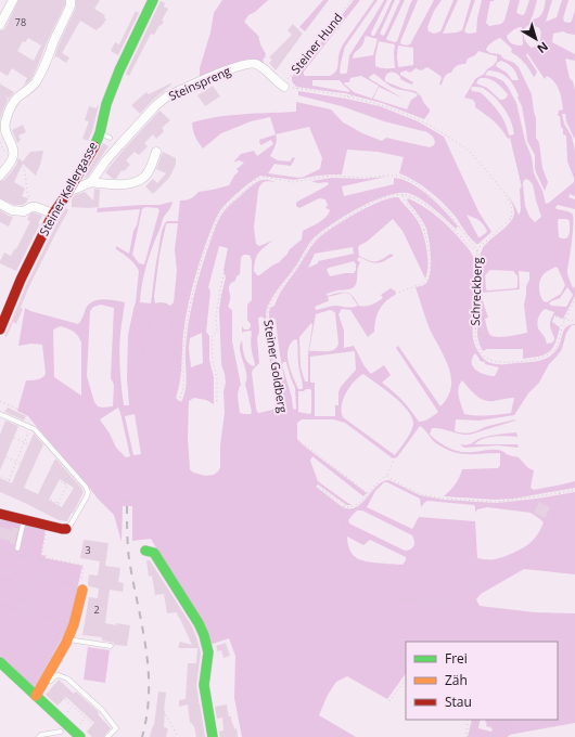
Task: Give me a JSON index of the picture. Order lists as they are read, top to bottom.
{
  "streets": {
    "street": ["Steinspreng", "Steiner Kellergasse"],
    "path": ["Steiner Hund", "Schreckberg", "Steiner Goldberg"]
  },
  "crossings": [
    ["Steiner Hund", "Steinspreng"]
  ],
  "house_numbers": ["78", "3", "2"],
  "legend": ["Frei", "Zäh", "Stau"],
  "north": "bottom right"
}
